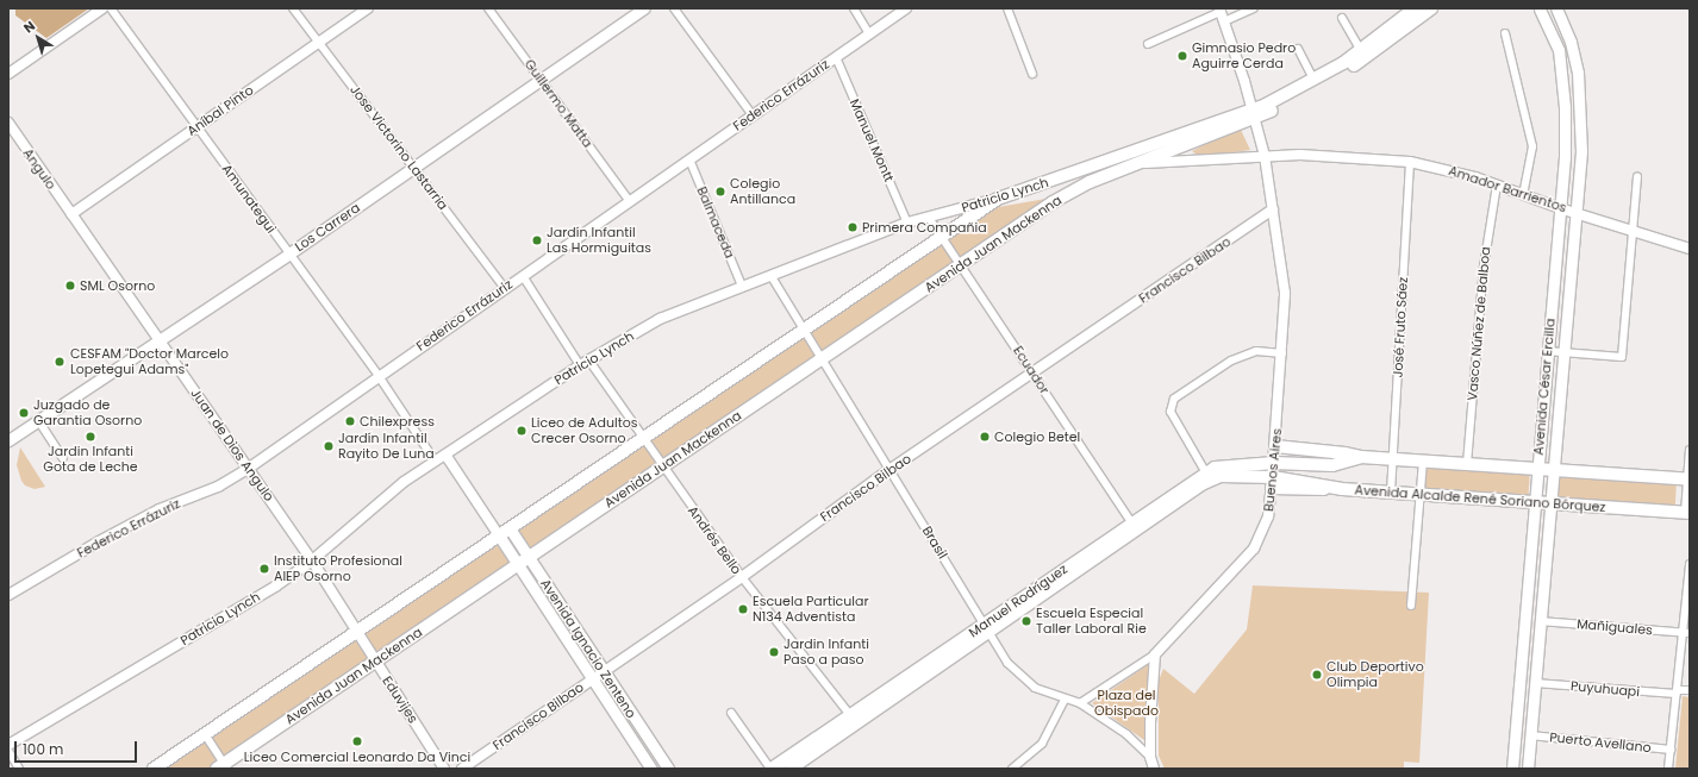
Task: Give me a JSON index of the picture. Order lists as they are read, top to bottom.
{
  "streets": {
    "main road": [
      "Patricio Lynch",
      "Los Carrera",
      "Avenida Juan Mackenna",
      "Avenida César Ercilla",
      "Avenida Alcalde René Soriano Bórquez",
      "Manuel Rodríguez",
      "Avenida Ignacio Zenteno"
    ],
    "street": [
      "Federico Errázuriz",
      "Guillermo Matta",
      "Aníbal Pinto",
      "Manuel Montt",
      "Jose Victorino Lastarria",
      "Angulo",
      "Amador Barrientos",
      "Amunategui",
      "Balmaceda",
      "Francisco Bilbao",
      "Vasco Núñez de Balboa",
      "José Fruto Sáez",
      "Ecuador",
      "Juan de Dios Angulo",
      "Buenos Aires",
      "Andrés Bello",
      "Brasil",
      "Mañiguales",
      "Puyuhuapi",
      "Eduvijes",
      "Puerto Avellano"
    ]
  },
  "crossings": [
    ["Federico Errázuriz", "Guillermo Matta"],
    ["Federico Errázuriz", "Manuel Montt"],
    ["Federico Errázuriz", "Jose Victorino Lastarria"],
    ["Federico Errázuriz", "Amunategui"],
    ["Federico Errázuriz", "Balmaceda"],
    ["Federico Errázuriz", "Juan de Dios Angulo"],
    ["Guillermo Matta", "Los Carrera"],
    ["Aníbal Pinto", "Jose Victorino Lastarria"],
    ["Aníbal Pinto", "Angulo"],
    ["Aníbal Pinto", "Amunategui"],
    ["Aníbal Pinto", "Juan de Dios Angulo"],
    ["Manuel Montt", "Patricio Lynch"],
    ["Jose Victorino Lastarria", "Los Carrera"],
    ["Angulo", "Juan de Dios Angulo"],
    ["Amador Barrientos", "Avenida Juan Mackenna"],
    ["Amador Barrientos", "Vasco Núñez de Balboa"],
    ["Amador Barrientos", "José Fruto Sáez"],
    ["Amador Barrientos", "Avenida César Ercilla"],
    ["Amador Barrientos", "Buenos Aires"],
    ["Patricio Lynch", "Amunategui"],
    ["Patricio Lynch", "Balmaceda"],
    ["Patricio Lynch", "Avenida Juan Mackenna"],
    ["Patricio Lynch", "Ecuador"],
    ["Patricio Lynch", "Juan de Dios Angulo"],
    ["Patricio Lynch", "Buenos Aires"],
    ["Patricio Lynch", "Andrés Bello"],
    ["Patricio Lynch", "Brasil"],
    ["Amunategui", "Los Carrera"],
    ["Los Carrera", "Juan de Dios Angulo"],
    ["Avenida Juan Mackenna", "Ecuador"],
    ["Avenida Juan Mackenna", "Buenos Aires"],
    ["Avenida Juan Mackenna", "Andrés Bello"],
    ["Avenida Juan Mackenna", "Brasil"],
    ["Avenida Juan Mackenna", "Avenida Ignacio Zenteno"],
    ["Avenida Juan Mackenna", "Eduvijes"],
    ["Francisco Bilbao", "Ecuador"],
    ["Francisco Bilbao", "Buenos Aires"],
    ["Francisco Bilbao", "Andrés Bello"],
    ["Francisco Bilbao", "Brasil"],
    ["Francisco Bilbao", "Avenida Ignacio Zenteno"],
    ["José Fruto Sáez", "Avenida Alcalde René Soriano Bórquez"],
    ["Ecuador", "Manuel Rodríguez"],
    ["Avenida César Ercilla", "Avenida Alcalde René Soriano Bórquez"],
    ["Avenida César Ercilla", "Mañiguales"],
    ["Avenida César Ercilla", "Puyuhuapi"],
    ["Avenida César Ercilla", "Puerto Avellano"],
    ["Juan de Dios Angulo", "Eduvijes"],
    ["Buenos Aires", "Brasil"],
    ["Buenos Aires", "Manuel Rodríguez"],
    ["Avenida Alcalde René Soriano Bórquez", "Manuel Rodríguez"],
    ["Andrés Bello", "Manuel Rodríguez"],
    ["Brasil", "Manuel Rodríguez"]
  ],
  "parks": ["Plaza del Obispado"],
  "places": [
    "Gimnasio Pedro Aguirre Cerda",
    "Colegio Antillanca",
    "Primera Compañia",
    "Jardín Infantil Las Hormiguitas",
    "SML Osorno",
    "CESFAM \"Doctor Marcelo Lopetegui Adams\"",
    "Juzgado de Garantia Osorno",
    "Chilexpress",
    "Liceo de Adultos Crecer Osorno",
    "Jardin Infanti Gota de Leche",
    "Colegio Betel",
    "Jardín Infantil Rayito De Luna",
    "Instituto Profesional AIEP Osorno",
    "Escuela Particular N134 Adventista",
    "Escuela Especial Taller Laboral Rie",
    "Jardin Infanti Paso a paso",
    "Club Deportivo Olimpia",
    "Liceo Comercial Leonardo Da Vinci"
  ],
  "scale_bar": "100 m",
  "north": "top left"
}
